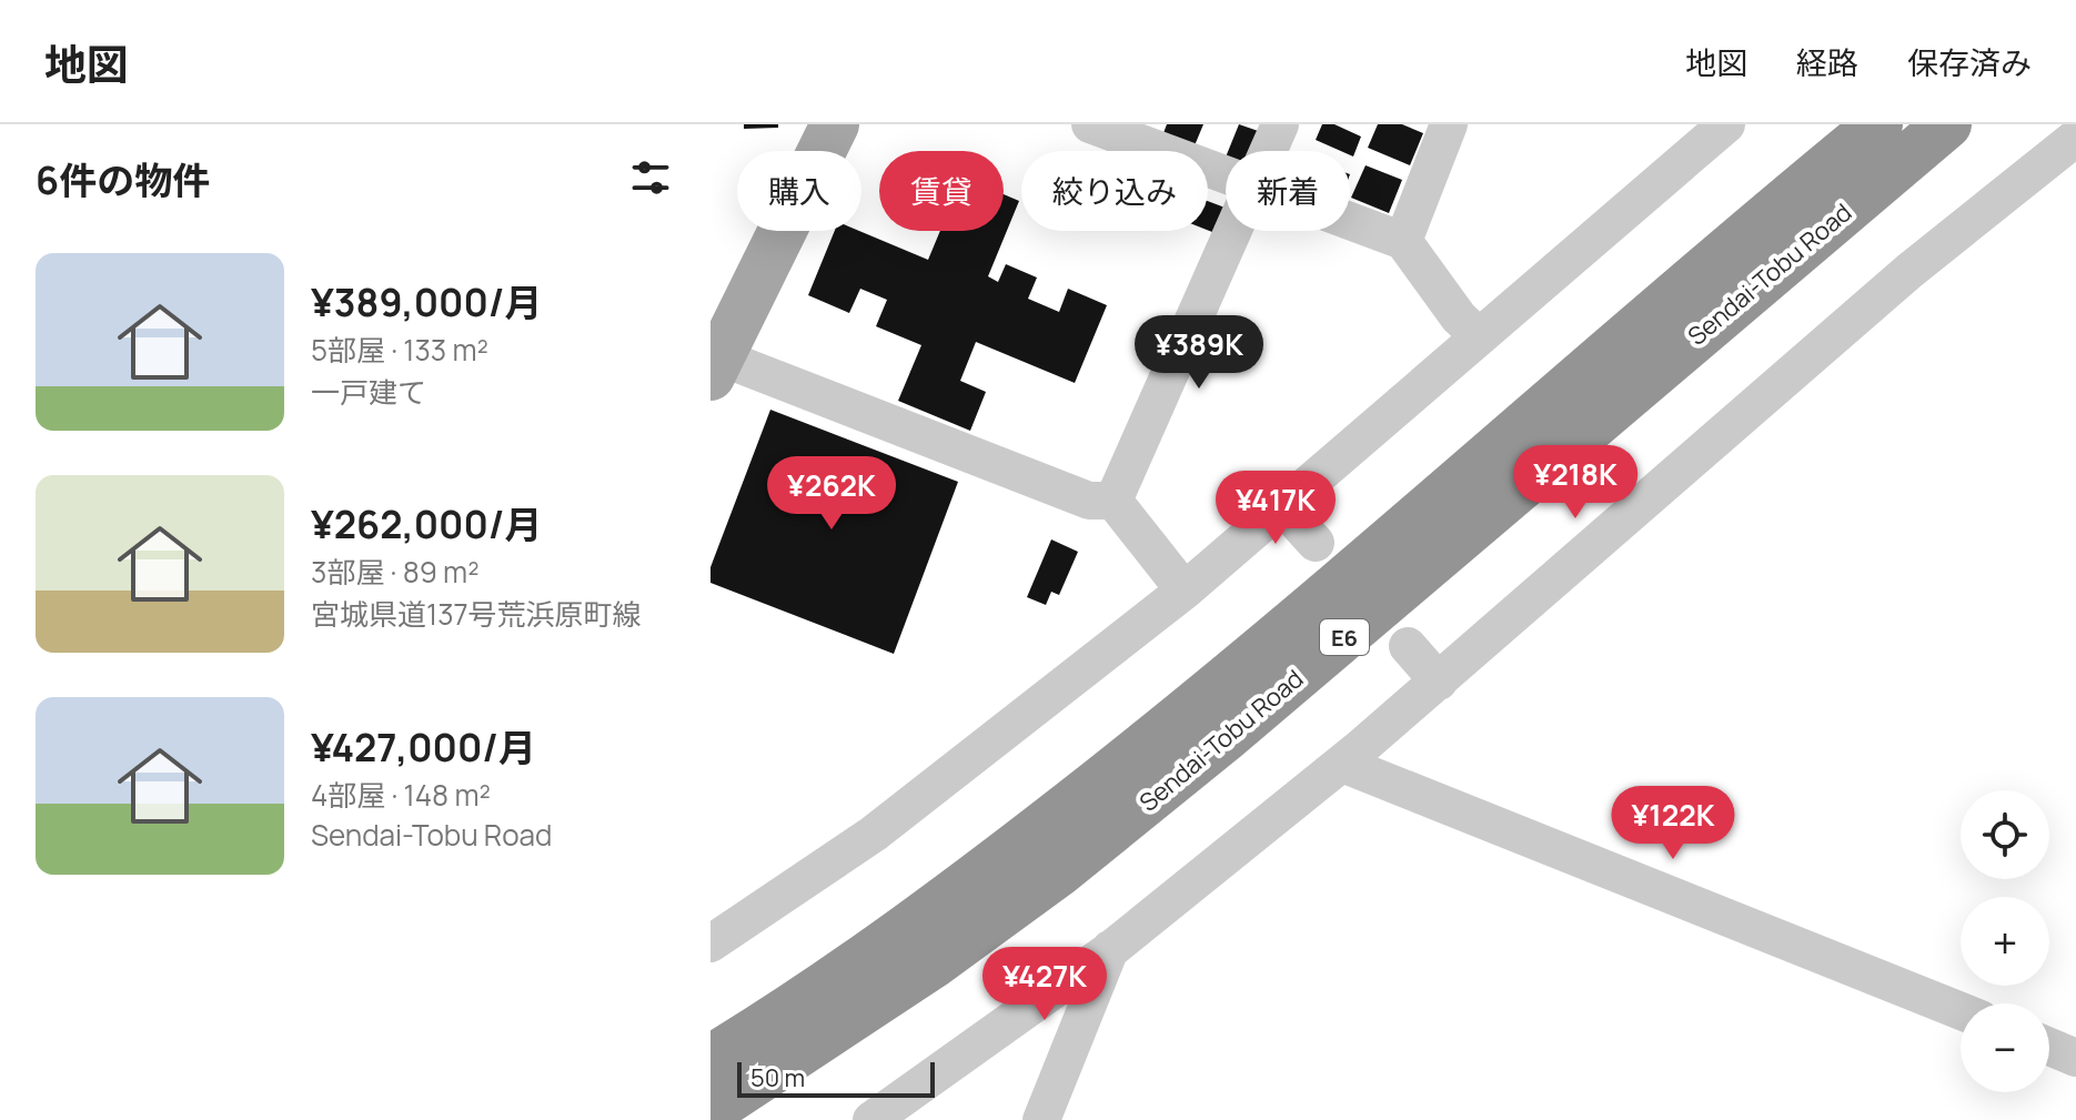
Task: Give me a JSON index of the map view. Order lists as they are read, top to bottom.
{
  "streets": {
    "highway": ["Sendai-Tobu Road", "E6"]
  },
  "scale_bar": "50 m",
  "page": {
    "header": "地図",
    "nav": ["地図", "経路", "保存済み"],
    "heading": "6件の物件",
    "chip": [
      "購入",
      "賃貸",
      "絞り込み",
      "新着"
    ],
    "list": [
      {
        "name": "¥389,000/月",
        "note": "5部屋 · 133 m² · 一戸建て"
      },
      {
        "name": "¥262,000/月",
        "note": "3部屋 · 89 m² · 宮城県道137号荒浜原町線"
      },
      {
        "name": "¥427,000/月",
        "note": "4部屋 · 148 m² · Sendai-Tobu Road"
      }
    ],
    "price": [
      "¥389K",
      "¥218K",
      "¥262K",
      "¥417K",
      "¥122K",
      "¥427K"
    ],
    "map_buttons": ["+", "−"],
    "scale": "50 m"
  }
}
